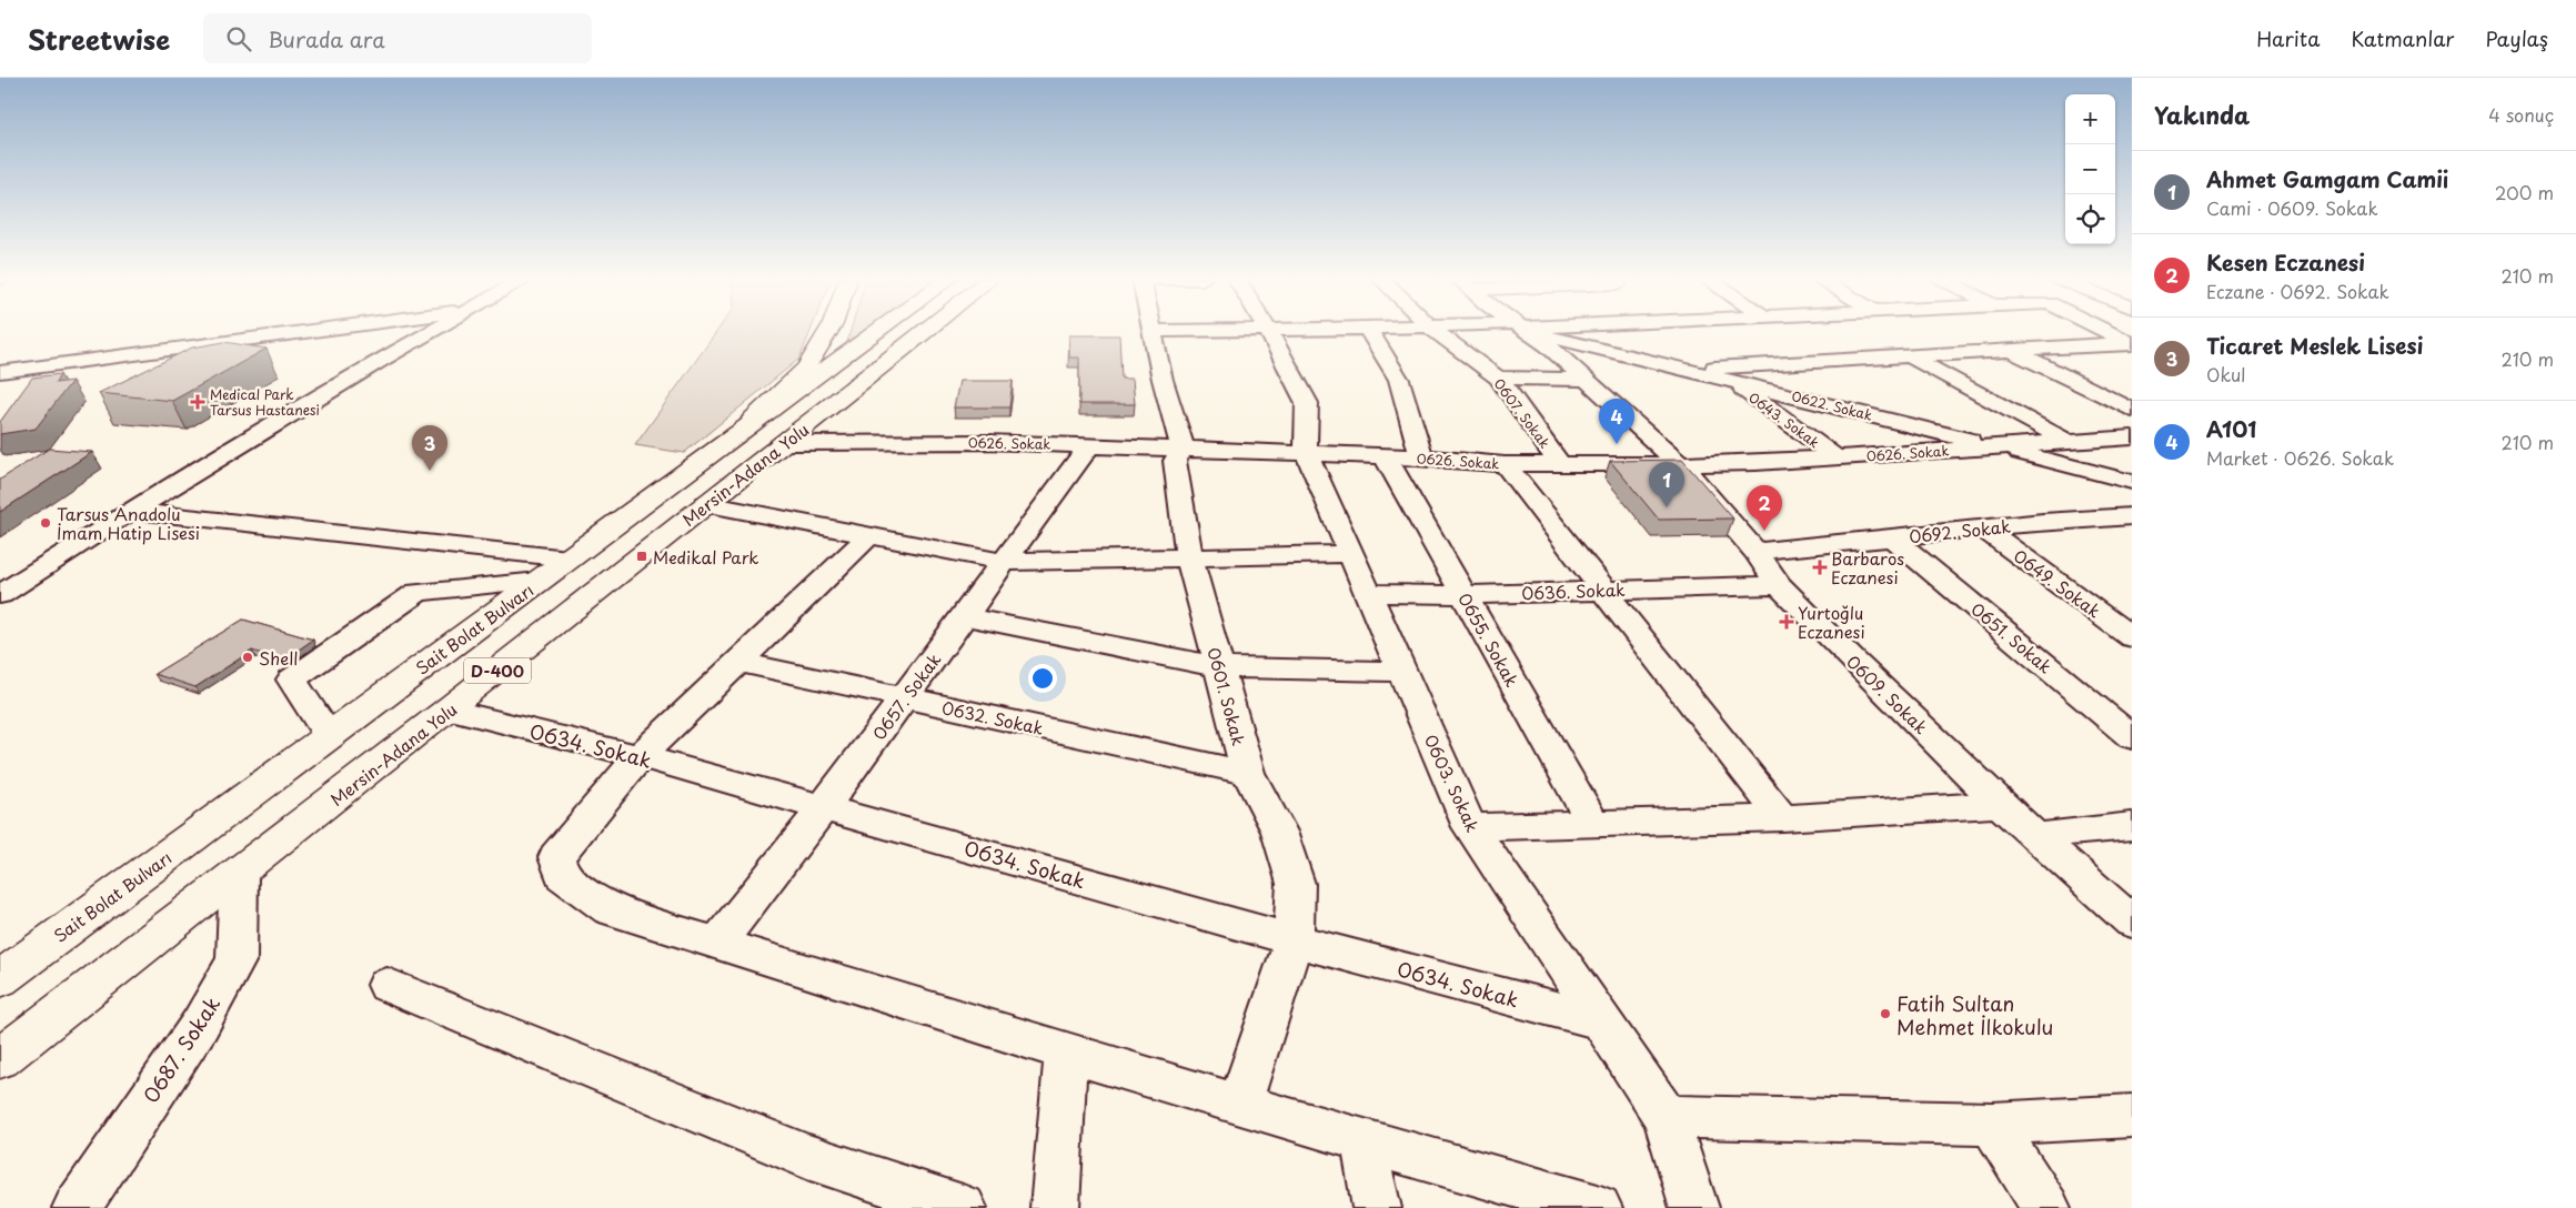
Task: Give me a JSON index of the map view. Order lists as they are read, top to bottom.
{
  "streets": {
    "main road": ["Mersin-Adana Yolu", "Sait Bolat Bulvarı", "D-400"],
    "street": [
      "0622. Sokak",
      "0607. Sokak",
      "0643. Sokak",
      "0626. Sokak",
      "0692. Sokak",
      "0649. Sokak",
      "0636. Sokak",
      "0651. Sokak",
      "0655. Sokak",
      "0609. Sokak",
      "0657. Sokak",
      "0601. Sokak",
      "0632. Sokak",
      "0634. Sokak",
      "0603. Sokak",
      "0687. Sokak"
    ]
  },
  "crossings": [
    ["0622. Sokak", "0643. Sokak"],
    ["0622. Sokak", "0626. Sokak"],
    ["0607. Sokak", "0626. Sokak"],
    ["0643. Sokak", "0626. Sokak"],
    ["0626. Sokak", "Mersin-Adana Yolu"],
    ["0626. Sokak", "0655. Sokak"],
    ["0626. Sokak", "0609. Sokak"],
    ["0626. Sokak", "0657. Sokak"],
    ["0626. Sokak", "0601. Sokak"],
    ["0626. Sokak", "0603. Sokak"],
    ["Mersin-Adana Yolu", "0634. Sokak"],
    ["Mersin-Adana Yolu", "0687. Sokak"],
    ["0692. Sokak", "0649. Sokak"],
    ["0692. Sokak", "0651. Sokak"],
    ["0692. Sokak", "0609. Sokak"],
    ["0636. Sokak", "0655. Sokak"],
    ["0636. Sokak", "0609. Sokak"],
    ["0636. Sokak", "0603. Sokak"],
    ["0657. Sokak", "0632. Sokak"],
    ["0657. Sokak", "0634. Sokak"],
    ["0601. Sokak", "0632. Sokak"],
    ["0601. Sokak", "0634. Sokak"],
    ["0634. Sokak", "0603. Sokak"]
  ],
  "places": {
    "health": ["Medical Park Tarsus Hastanesi", "Barbaros Eczanesi", "Yurtoğlu Eczanesi"],
    "other": ["Tarsus Anadolu İmam Hatip Lisesi", "Shell", "Fatih Sultan Mehmet İlkokulu"],
    "transit": ["Medikal Park"]
  },
  "page": {
    "header": "Streetwise",
    "search": "Burada ara",
    "nav": ["Harita", "Katmanlar", "Paylaş"],
    "heading": ["Yakında", "4 sonuç"],
    "map_buttons": ["+", "−"],
    "list": [
      {
        "mark": "1",
        "name": "Ahmet Gamgam Camii",
        "note": "Cami · 0609. Sokak",
        "value": "200 m"
      },
      {
        "mark": "2",
        "name": "Kesen Eczanesi",
        "note": "Eczane · 0692. Sokak",
        "value": "210 m"
      },
      {
        "mark": "3",
        "name": "Ticaret Meslek Lisesi",
        "note": "Okul",
        "value": "210 m"
      },
      {
        "mark": "4",
        "name": "A101",
        "note": "Market · 0626. Sokak",
        "value": "210 m"
      }
    ],
    "pins": [
      "4",
      "3",
      "1",
      "2"
    ]
  }
}
